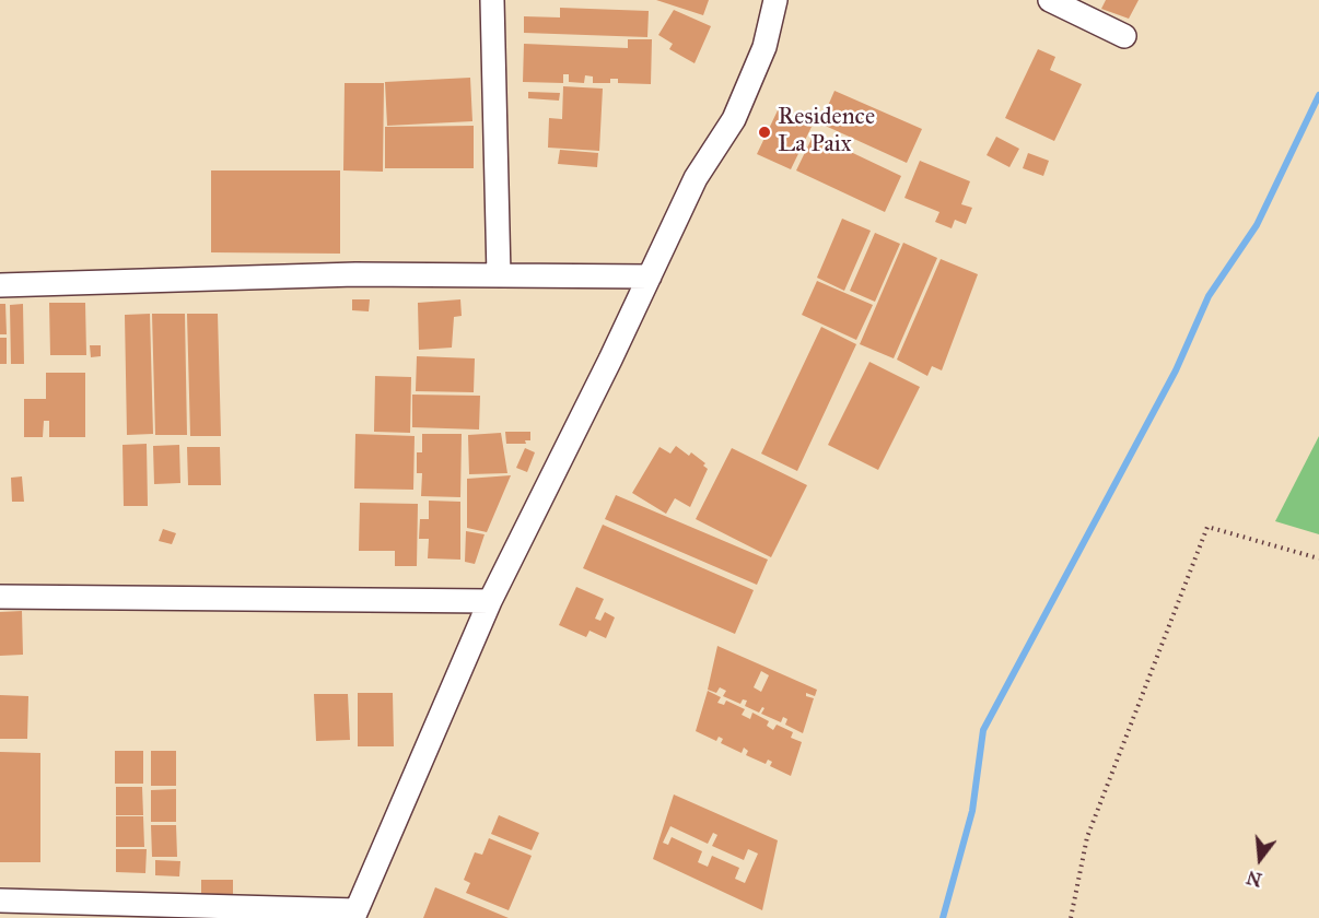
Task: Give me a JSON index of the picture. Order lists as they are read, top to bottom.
{
  "places": ["Residence La Paix"],
  "north": "bottom"
}
